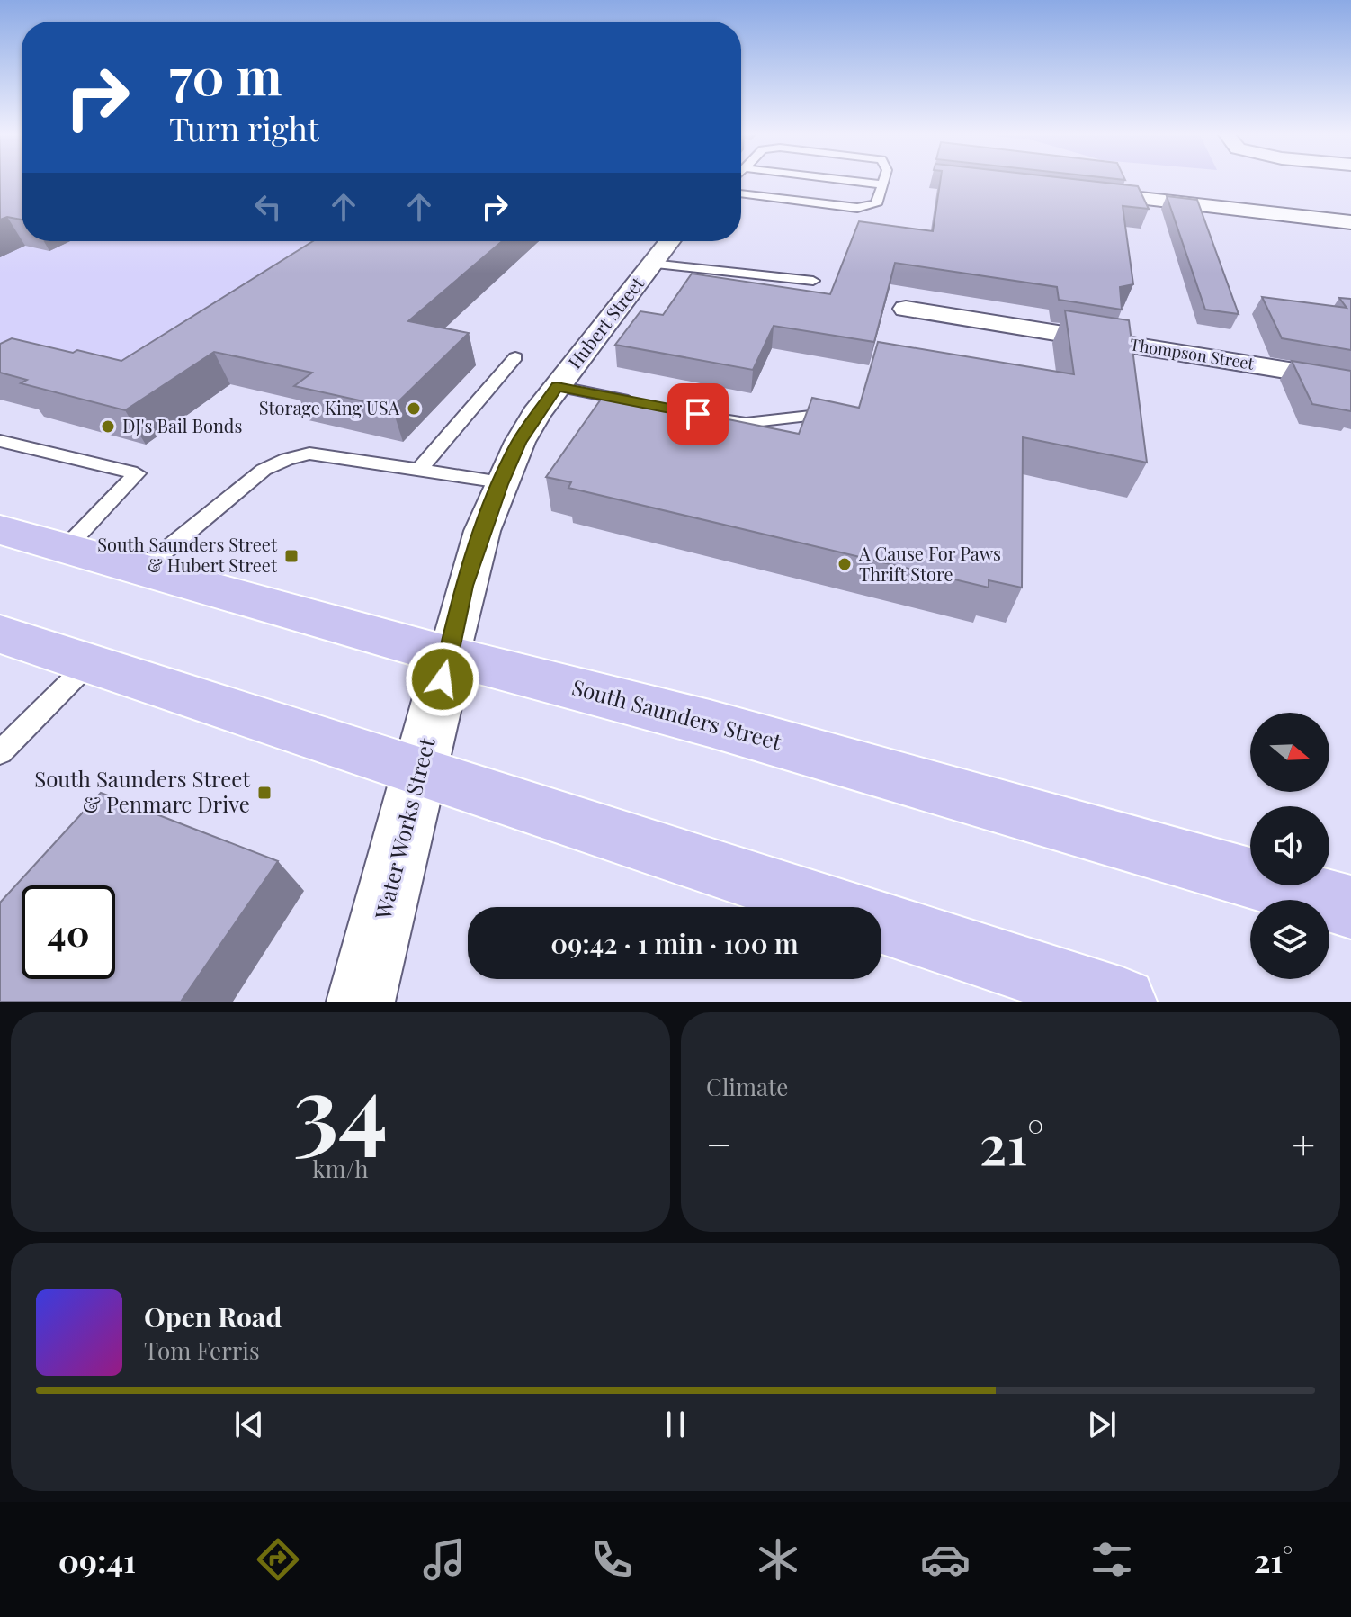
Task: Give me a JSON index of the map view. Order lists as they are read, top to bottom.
{
  "streets": {
    "main road": ["South Saunders Street"],
    "street": ["Hubert Street", "Thompson Street", "Water Works Street"]
  },
  "crossings": [
    ["Hubert Street", "South Saunders Street"],
    ["Hubert Street", "Water Works Street"],
    ["South Saunders Street", "Water Works Street"]
  ],
  "places": {
    "other": ["Storage King USA", "DJ's Bail Bonds", "A Cause For Paws Thrift Store"],
    "transit": ["South Saunders Street & Hubert Street", "South Saunders Street & Penmarc Drive"]
  },
  "north": "right",
  "page": {
    "turn": ["70 m", "Turn right"],
    "limit": "40",
    "trip": "09:42 · 1 min · 100 m",
    "tile": [
      ["34", "km/h"],
      "Climate"
    ],
    "heat": ["−", "21°", "+"],
    "song": ["Open Road", "Tom Ferris"],
    "tabs": ["09:41", "21°"]
  }
}
